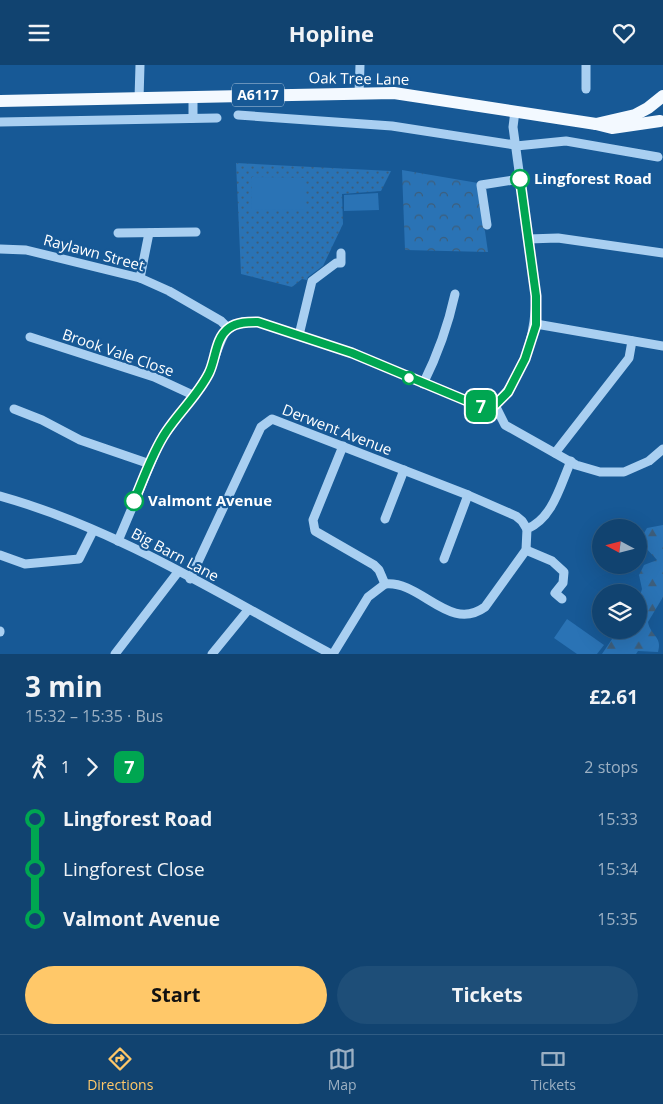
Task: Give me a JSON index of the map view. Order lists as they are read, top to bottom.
{
  "streets": {
    "main road": ["Oak Tree Lane", "A6117"],
    "street": [
      "Raylawn Street",
      "Brook Vale Close",
      "Derwent Avenue",
      "Big Barn Lane"
    ]
  },
  "crossings": [
    ["Derwent Avenue", "Big Barn Lane"]
  ],
  "places": ["Lingforest Road", "Valmont Avenue"],
  "lines": ["bus line 7"],
  "north": "left",
  "page": {
    "header": "Hopline",
    "on_map": "7",
    "heading": ["3 min", "15:32 – 15:35 · Bus", "£2.61"],
    "legs": ["1", "7", "2 stops"],
    "list": [
      {
        "name": "Lingforest Road",
        "value": "15:33"
      },
      {
        "name": "Lingforest Close",
        "value": "15:34"
      },
      {
        "name": "Valmont Avenue",
        "value": "15:35"
      }
    ],
    "buttons": ["Start", "Tickets"],
    "tabs": ["Directions", "Map", "Tickets"]
  }
}
